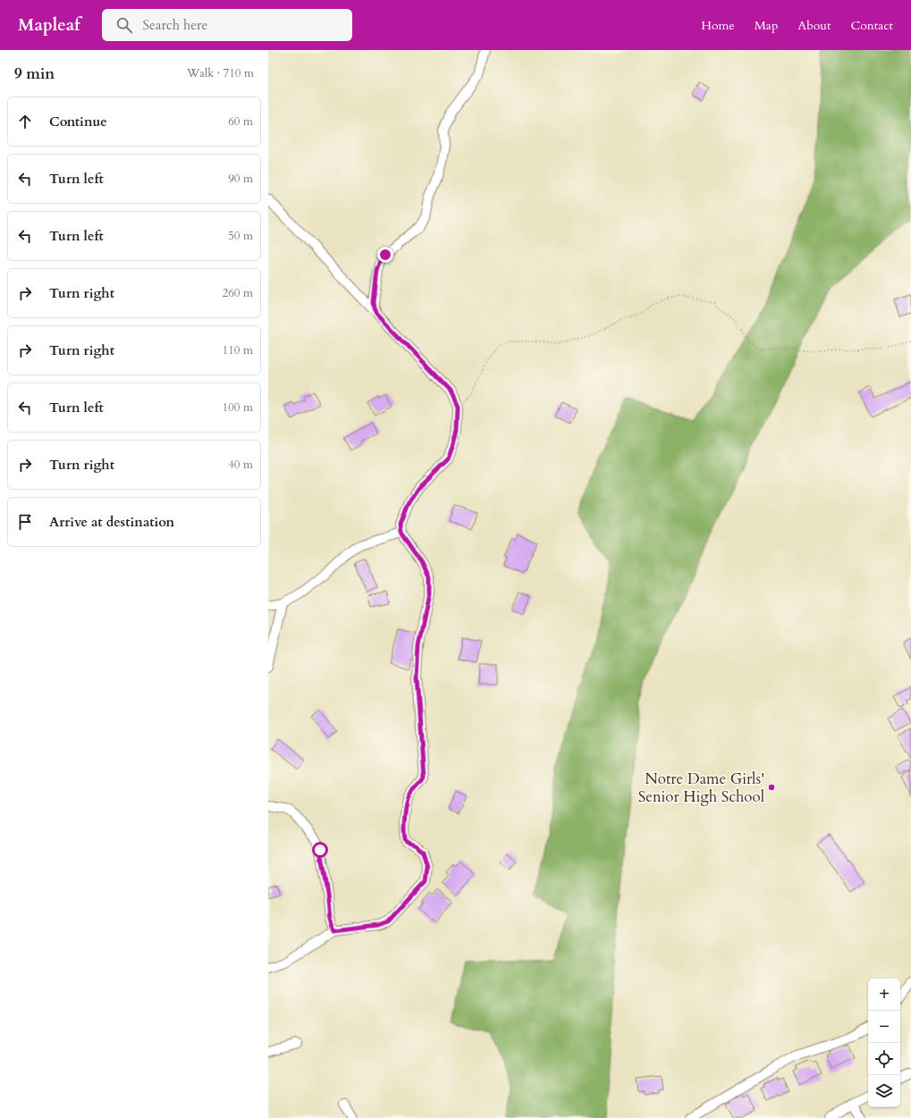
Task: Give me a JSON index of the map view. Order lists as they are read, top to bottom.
{
  "places": ["Notre Dame Girls' Senior High School"],
  "page": {
    "header": "Mapleaf",
    "search": "Search here",
    "nav": [
      "Home",
      "Map",
      "About",
      "Contact"
    ],
    "heading": ["9 min", "Walk · 710 m"],
    "list": [
      ["Continue", "60 m"],
      ["Turn left", "90 m"],
      ["Turn left", "50 m"],
      ["Turn right", "260 m"],
      ["Turn right", "110 m"],
      ["Turn left", "100 m"],
      ["Turn right", "40 m"],
      "Arrive at destination"
    ],
    "map_buttons": ["+", "−"]
  }
}
